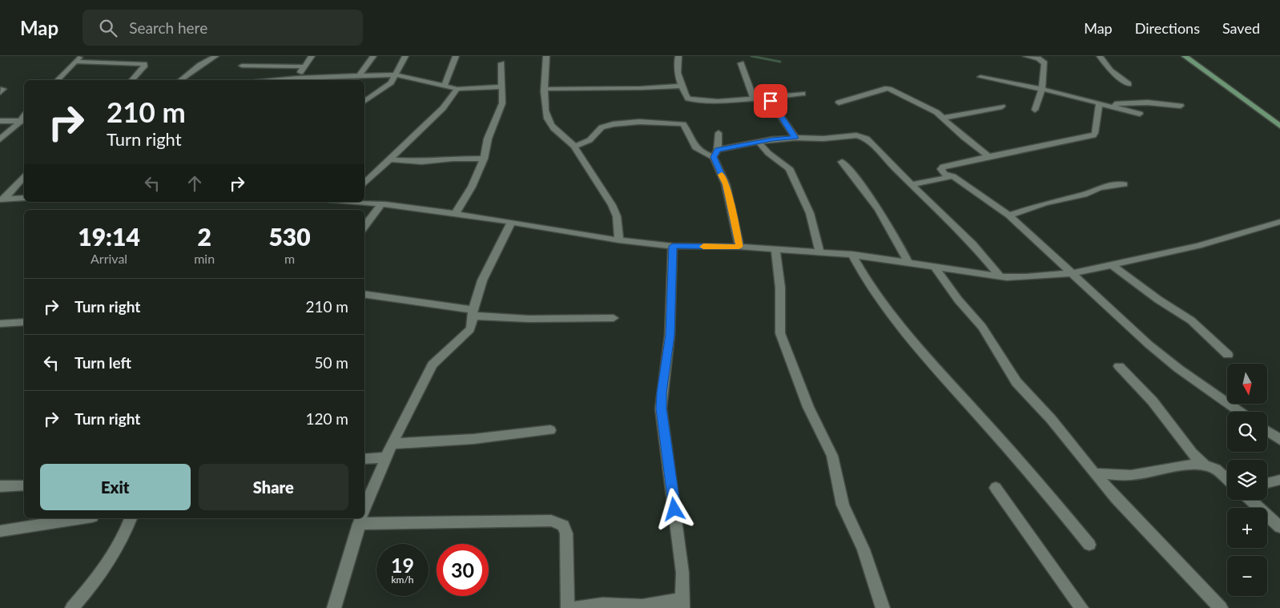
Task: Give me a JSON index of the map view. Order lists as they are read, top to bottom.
{
  "north": "bottom",
  "page": {
    "header": "Map",
    "search": "Search here",
    "nav": ["Map", "Directions", "Saved"],
    "turn": ["210 m", "Turn right"],
    "eta": [
      "19:14",
      "Arrival",
      "2",
      "min",
      "530",
      "m"
    ],
    "list": [
      {
        "name": "Turn right",
        "value": "210 m"
      },
      {
        "name": "Turn left",
        "value": "50 m"
      },
      {
        "name": "Turn right",
        "value": "120 m"
      }
    ],
    "map_buttons": ["+", "−"],
    "buttons": ["Exit", "Share"],
    "speed": "19 km/h",
    "limit": "30"
  }
}
